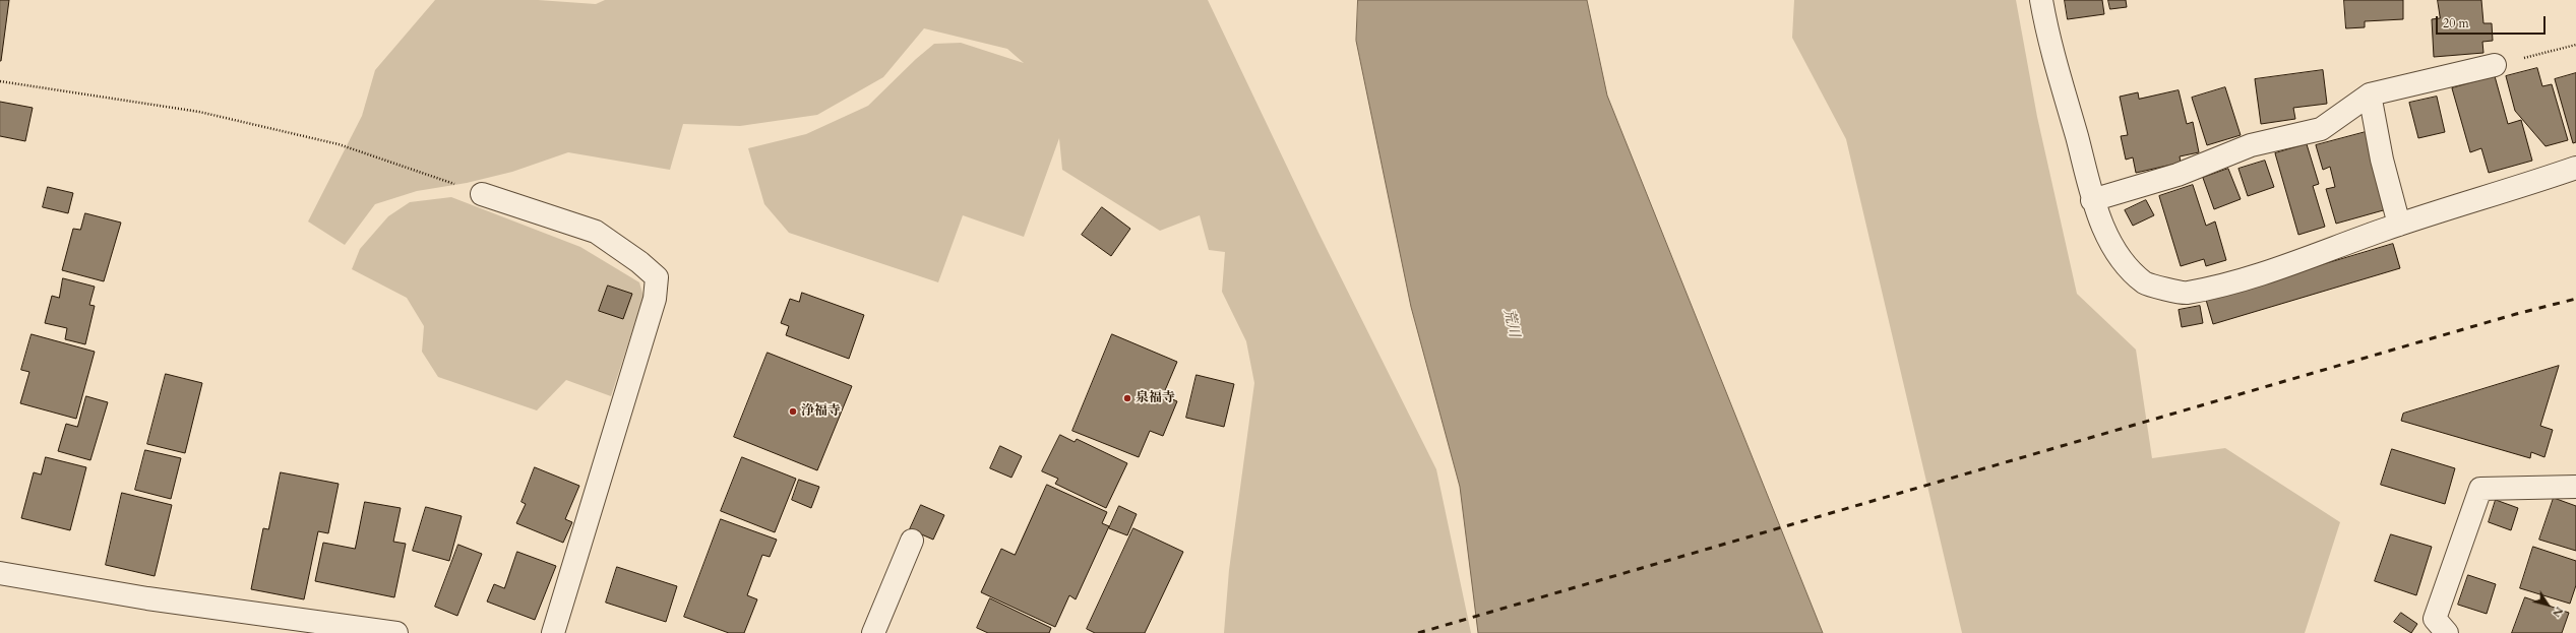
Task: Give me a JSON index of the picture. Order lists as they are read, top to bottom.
{
  "water": ["荒川"],
  "places": ["泉福寺", "浄福寺"],
  "scale_bar": "20 m",
  "north": "bottom right"
}
